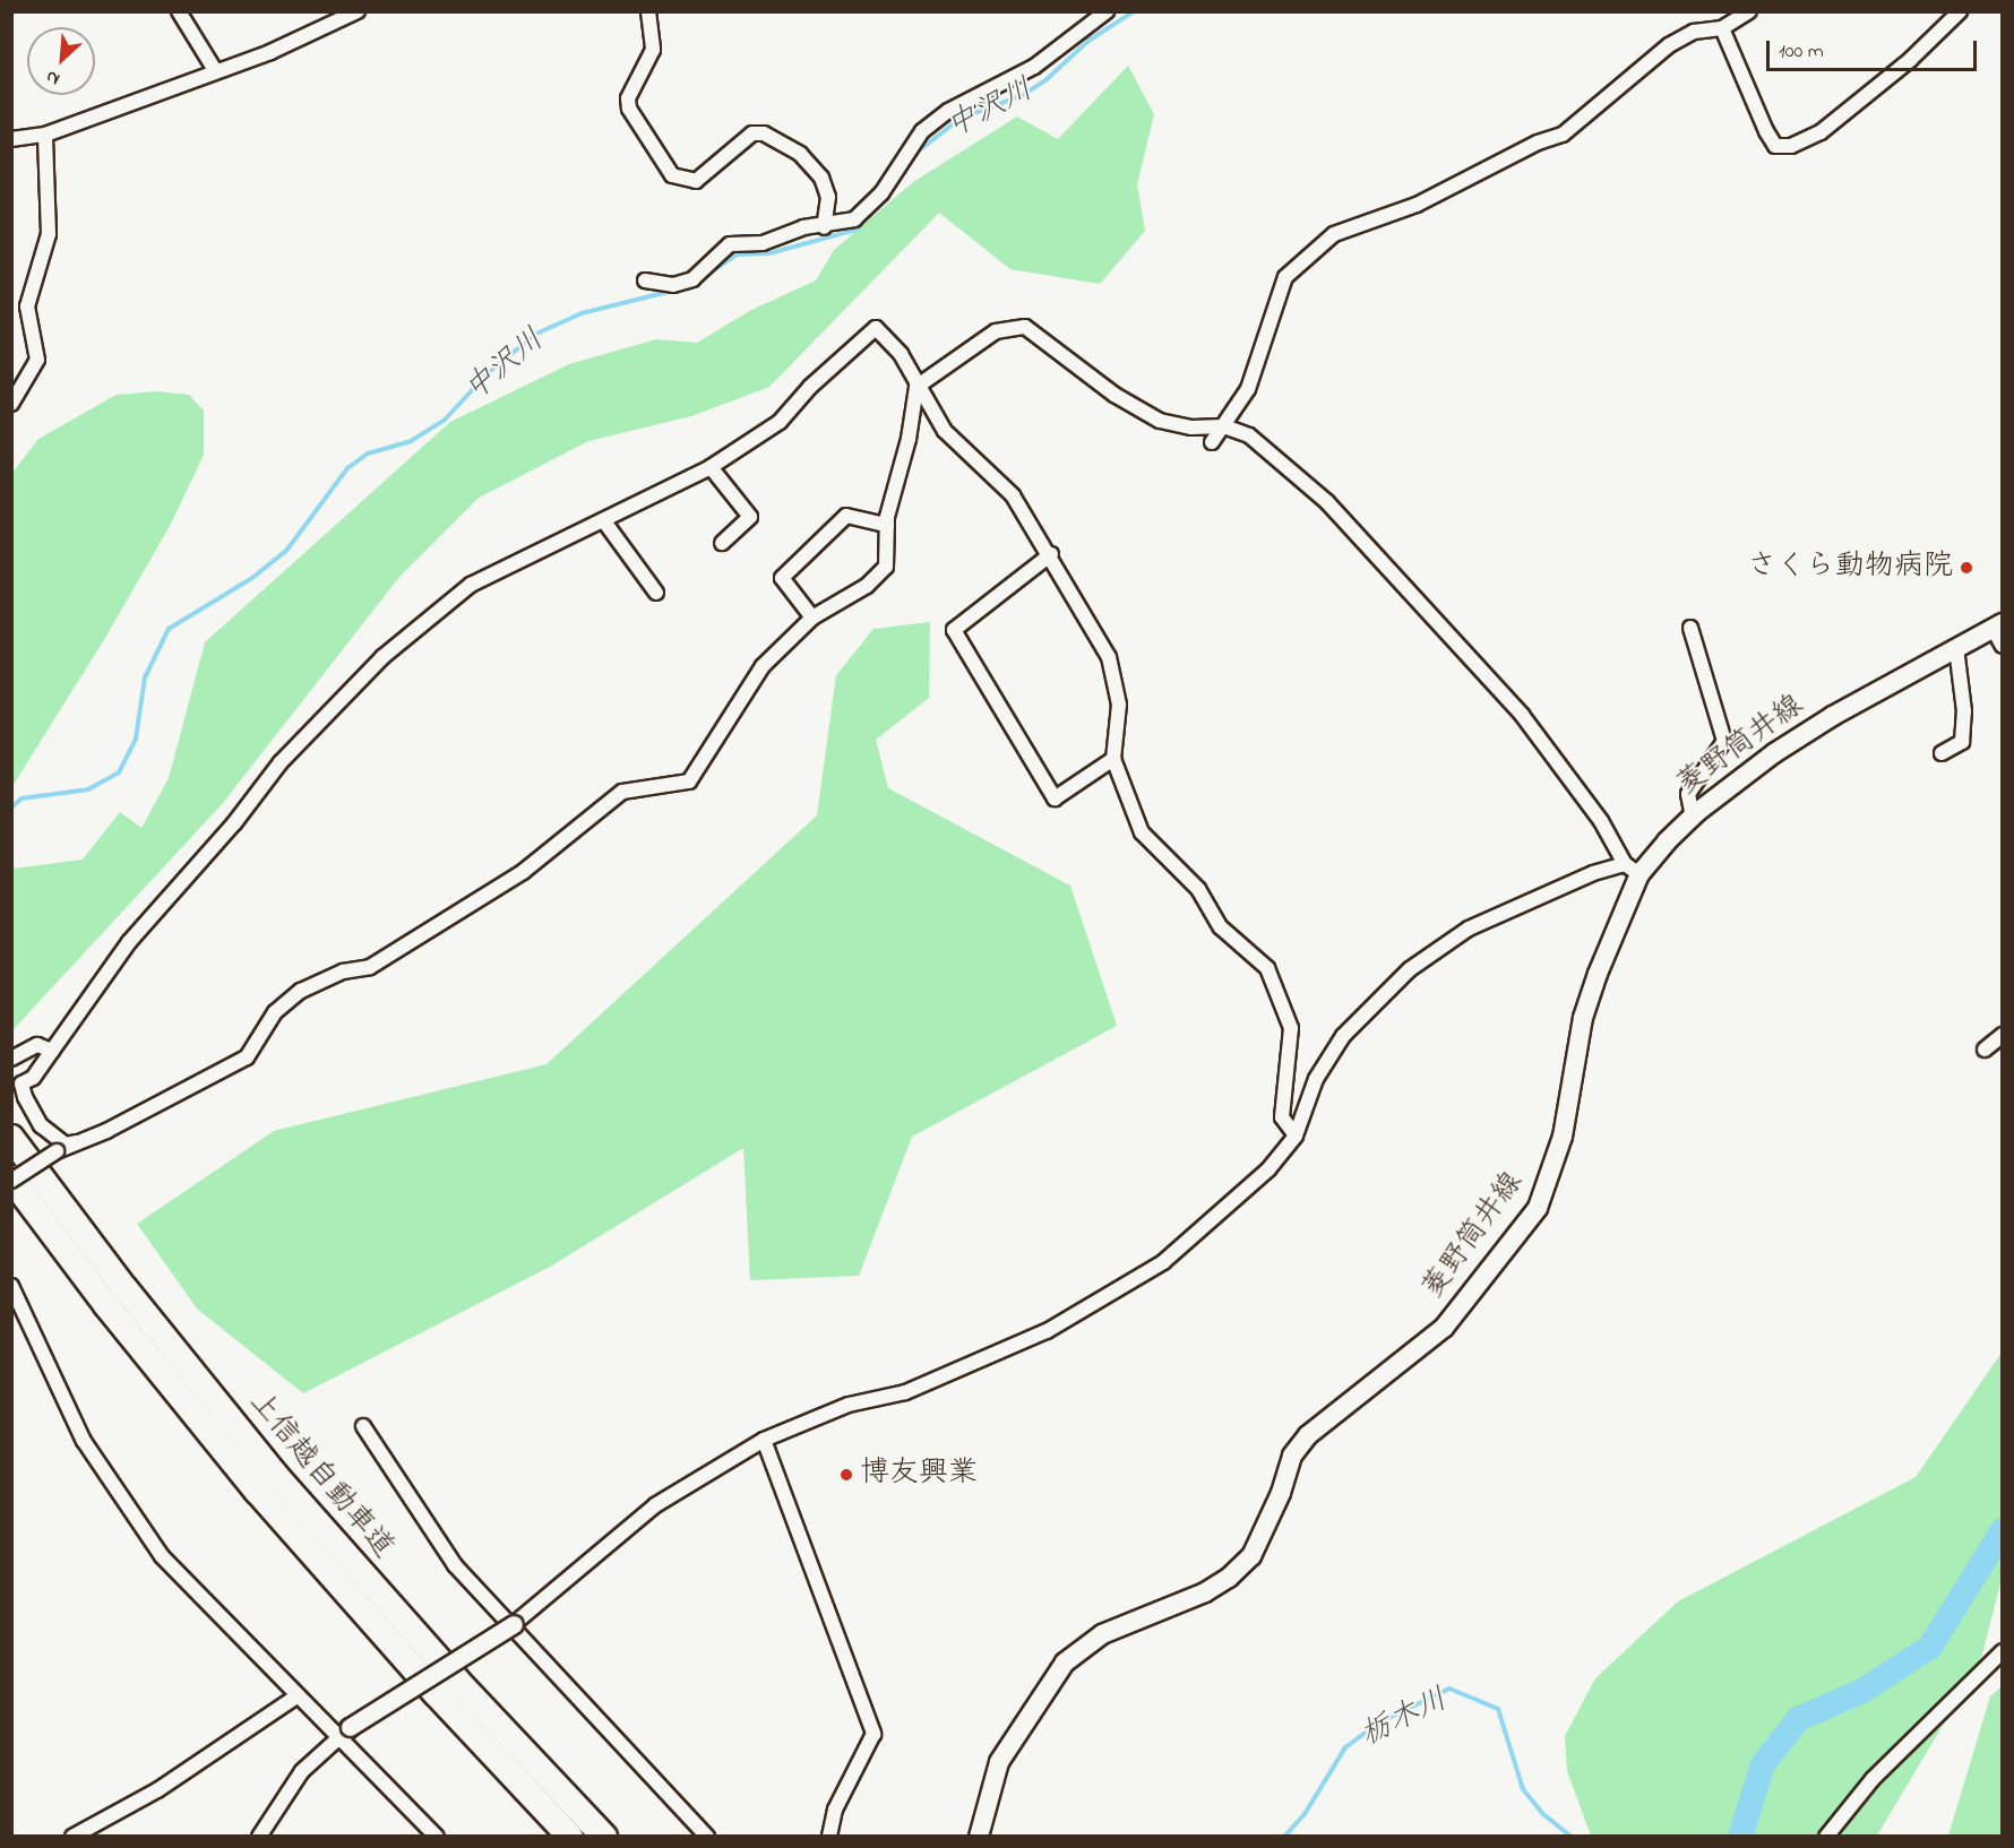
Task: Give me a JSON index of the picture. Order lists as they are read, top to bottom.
{
  "streets": {
    "highway": ["上信越自動車道"],
    "main road": ["菱野筒井線"]
  },
  "water": ["中沢川", "栃木川"],
  "places": ["さくら動物病院", "博友興業"],
  "scale_bar": "100 m",
  "north": "bottom left"
}
